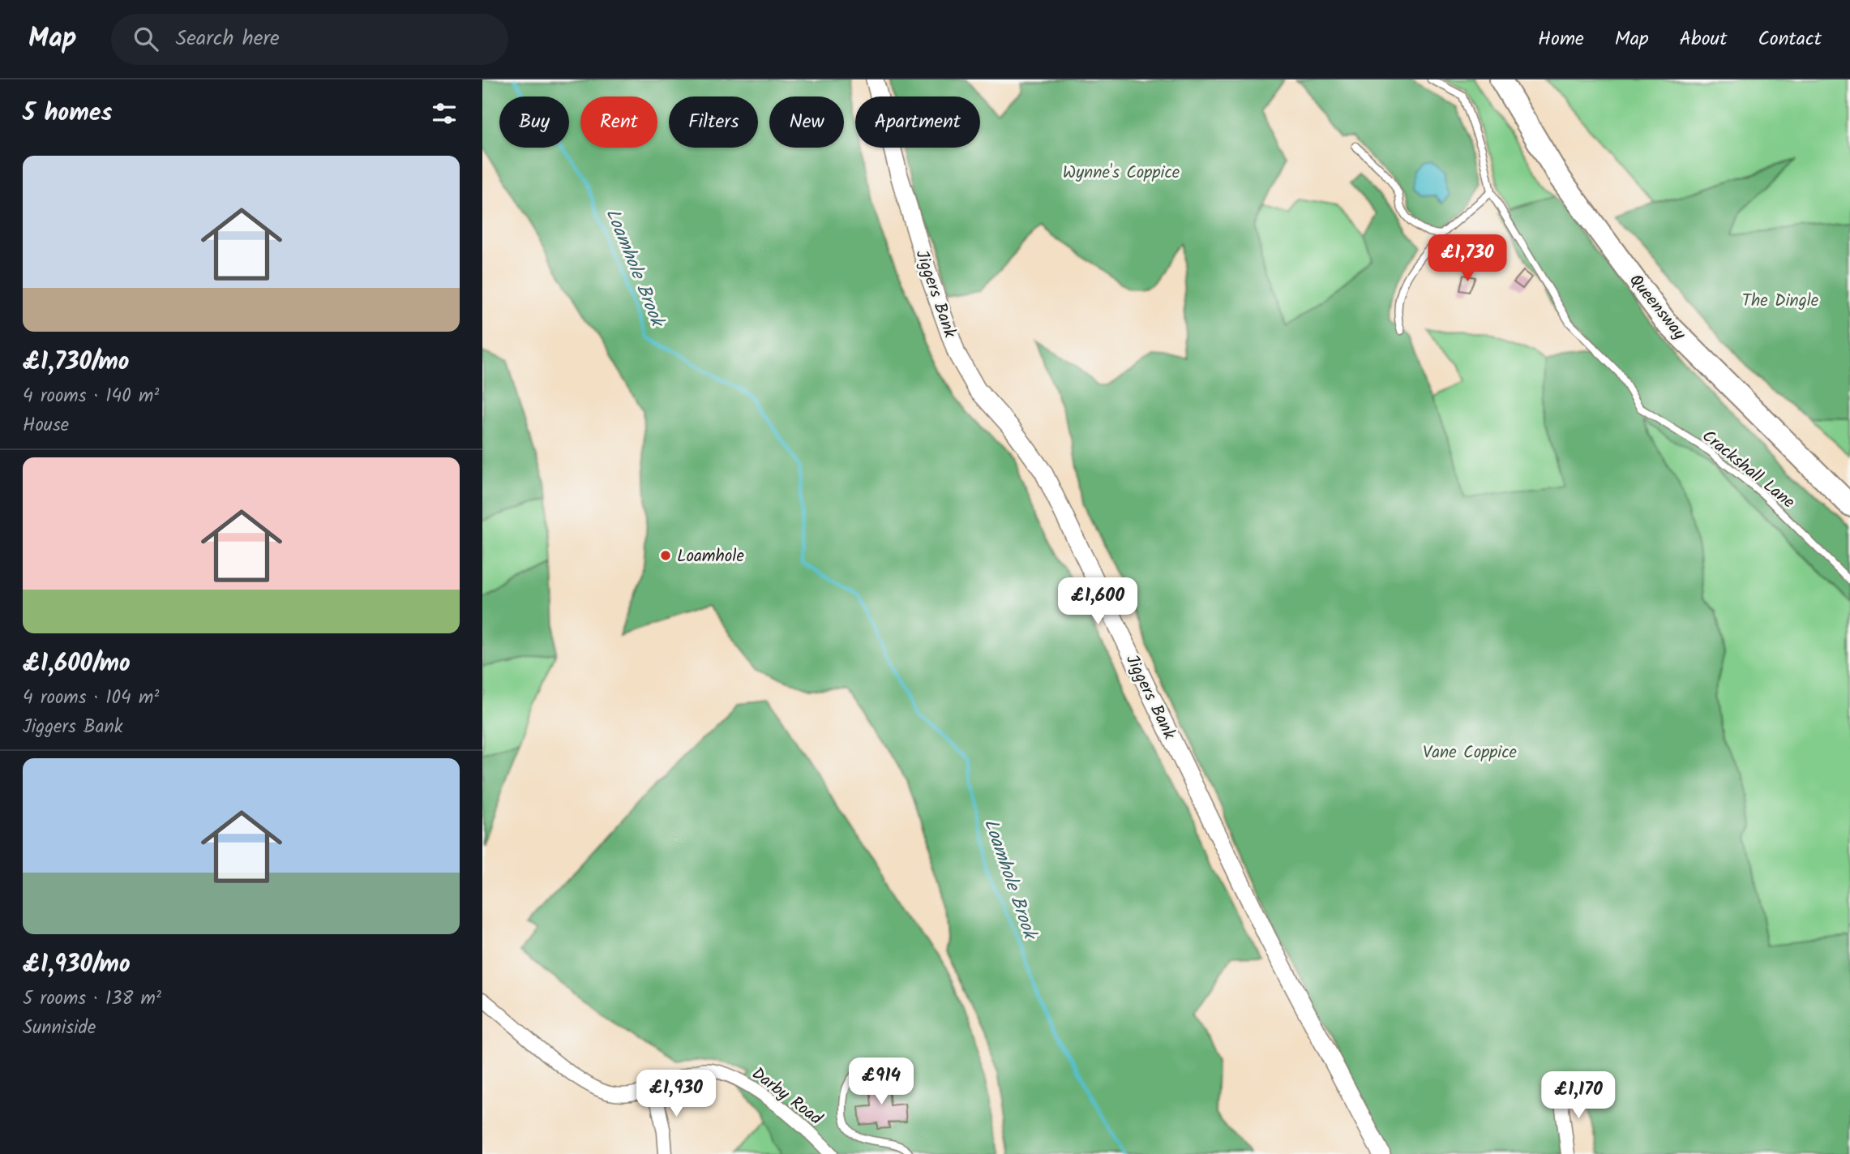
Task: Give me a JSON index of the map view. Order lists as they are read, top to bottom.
{
  "streets": {
    "main road": ["Queensway"],
    "street": ["Jiggers Bank", "Darby Road"],
    "lane": ["Crackshall Lane"]
  },
  "water": ["Loamhole Brook"],
  "parks": ["Wynne's Coppice", "The Dingle", "Vane Coppice"],
  "places": ["Loamhole"],
  "page": {
    "header": "Map",
    "search": "Search here",
    "nav": [
      "Home",
      "Map",
      "About",
      "Contact"
    ],
    "heading": "5 homes",
    "chip": [
      "Buy",
      "Rent",
      "Filters",
      "New",
      "Apartment"
    ],
    "list": [
      {
        "name": "£1,730/mo",
        "note": "4 rooms · 140 m² · House"
      },
      {
        "name": "£1,600/mo",
        "note": "4 rooms · 104 m² · Jiggers Bank"
      },
      {
        "name": "£1,930/mo",
        "note": "5 rooms · 138 m² · Sunniside"
      }
    ],
    "price": [
      "£1,730",
      "£1,600",
      "£914",
      "£1,930",
      "£1,170"
    ]
  }
}
